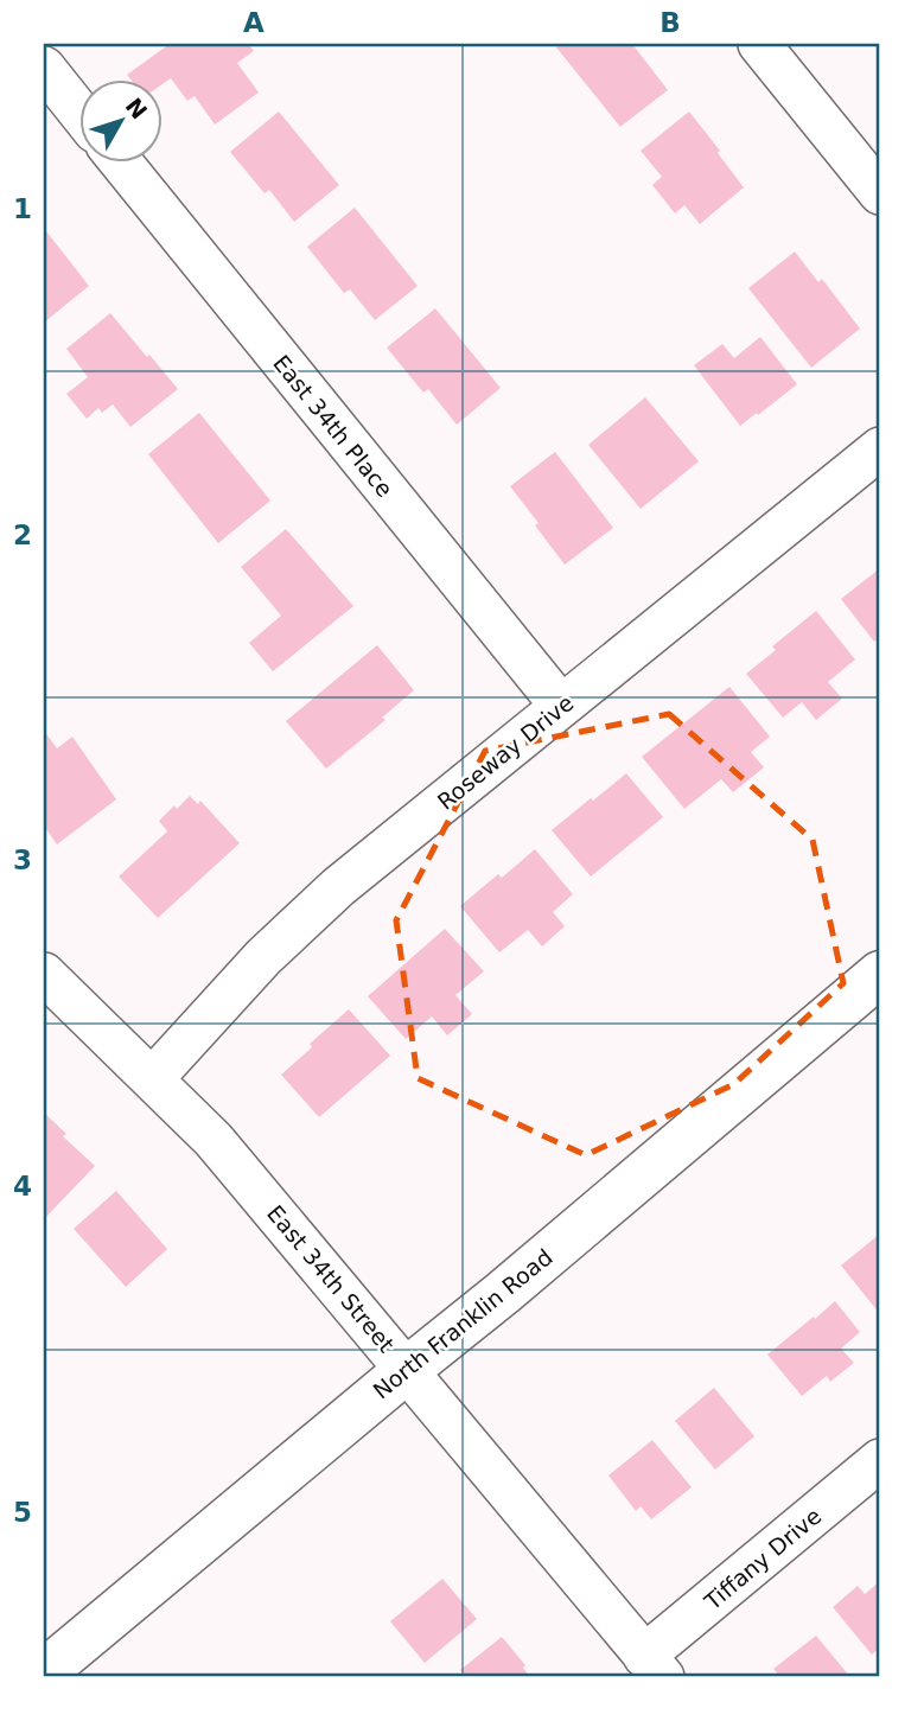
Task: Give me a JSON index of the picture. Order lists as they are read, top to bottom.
{
  "streets": {
    "main road": ["North Franklin Road"],
    "street": [
      "East 34th Place",
      "Roseway Drive",
      "East 34th Street",
      "Tiffany Drive"
    ]
  },
  "crossings": [
    ["East 34th Place", "Roseway Drive"],
    ["Roseway Drive", "East 34th Street"],
    ["East 34th Street", "North Franklin Road"],
    ["East 34th Street", "Tiffany Drive"]
  ],
  "north": "top right",
  "grid": {
    "columns": ["A", "B"],
    "rows": [
      "1",
      "2",
      "3",
      "4",
      "5"
    ]
  }
}
